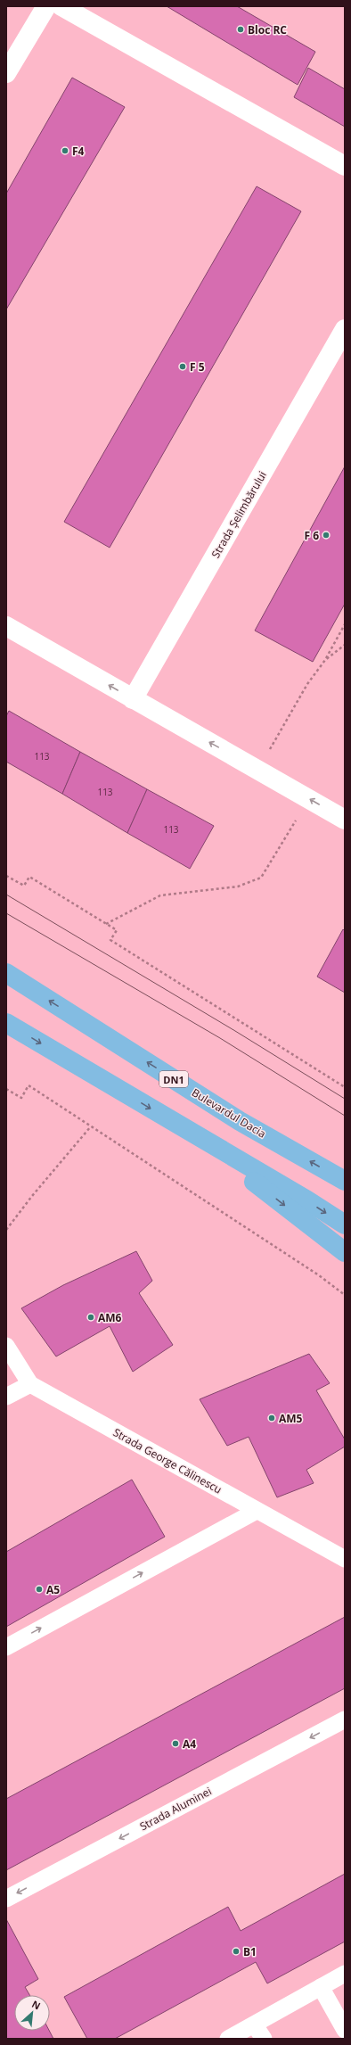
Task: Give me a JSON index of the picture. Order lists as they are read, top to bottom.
{
  "streets": {
    "main road": ["DN1", "Bulevardul Dacia"],
    "street": ["Strada Șelimbărului"],
    "lane": ["Strada George Călinescu", "Strada Aluminei"]
  },
  "one_way": ["Strada Aluminei"],
  "places": [
    "Bloc RC",
    "F4",
    "F 5",
    "F 6",
    "AM6",
    "AM5",
    "A5",
    "A4",
    "B1"
  ],
  "house_numbers": ["113", "113", "113"],
  "north": "top right"
}
